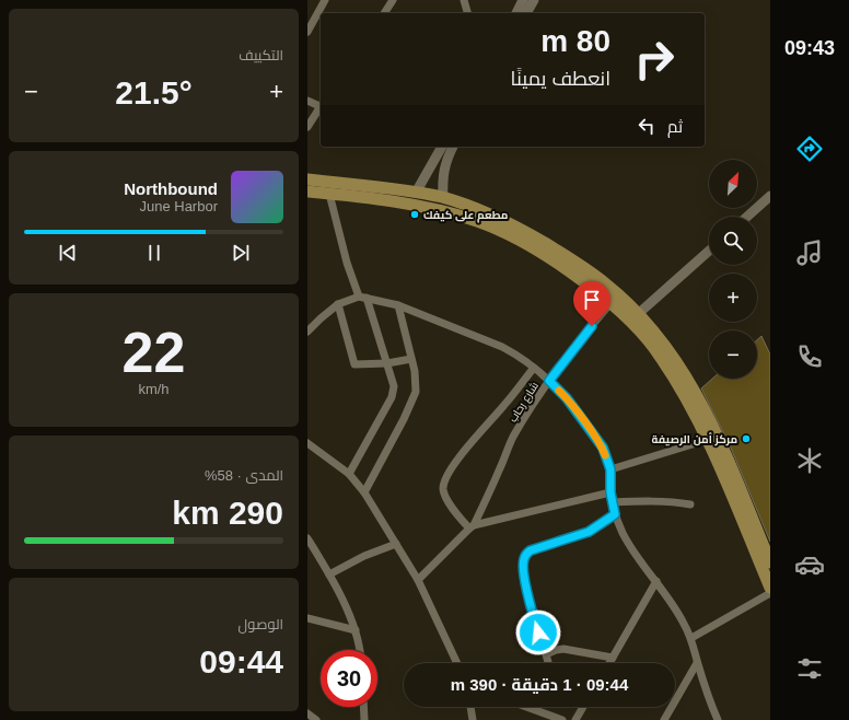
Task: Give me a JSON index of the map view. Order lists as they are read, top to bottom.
{
  "streets": {
    "street": ["شارع رحاب"]
  },
  "places": ["مطعم على كيفك", "مركز أمن الرصيفة"],
  "north": "top right",
  "page": {
    "tabs": "09:43",
    "tile": [
      "التكييف",
      ["22", "km/h"],
      ["المدى · 58%", "290 km"],
      ["الوصول", "09:44"]
    ],
    "turn": ["80 m", "انعطف يمينًا"],
    "heat": ["−", "21.5°", "+"],
    "then": "ثم",
    "map_buttons": ["+", "−"],
    "song": ["Northbound", "June Harbor"],
    "limit": "30",
    "trip": "09:44 · 1 دقيقة · 390 m"
  }
}
